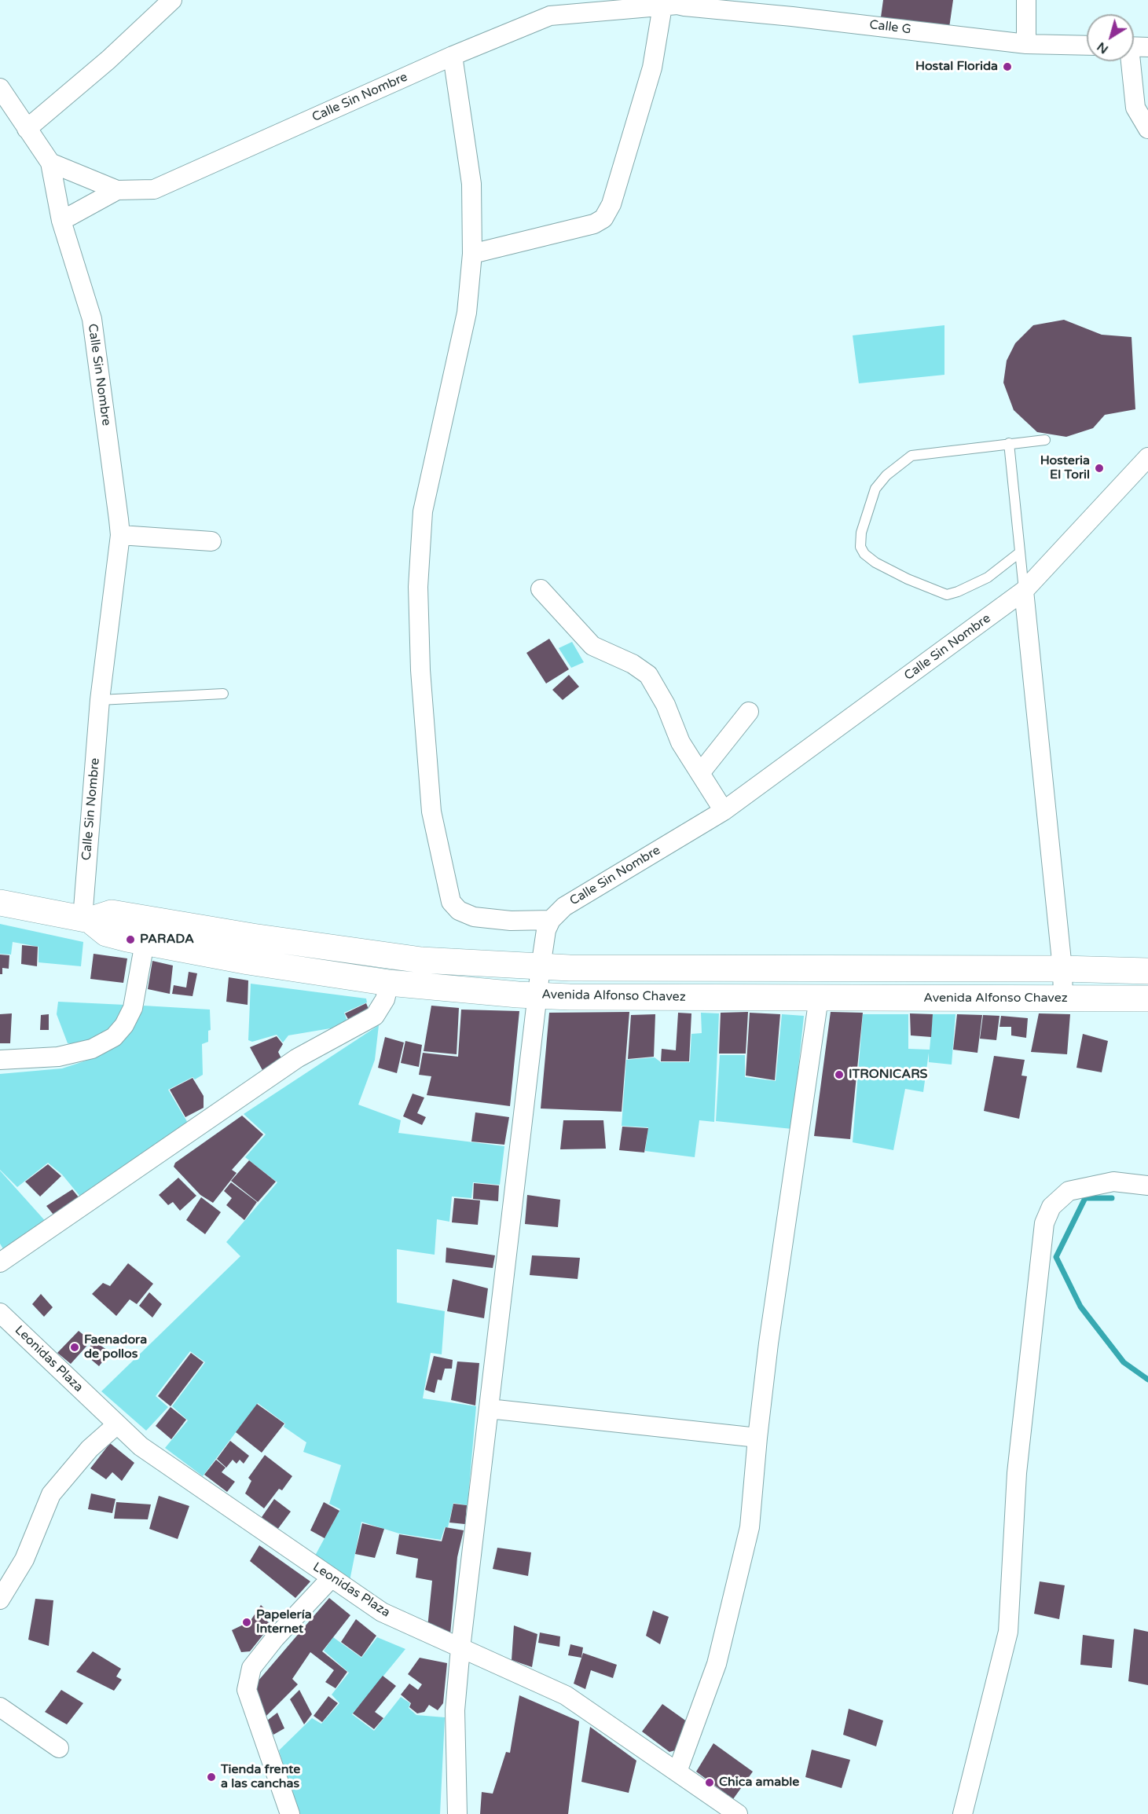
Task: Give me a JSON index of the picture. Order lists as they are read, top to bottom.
{
  "streets": {
    "main road": ["Avenida Alfonso Chavez"],
    "street": ["Calle G", "Calle Sin Nombre", "Leonidas Plaza"]
  },
  "crossings": [
    ["Calle G", "Calle Sin Nombre"],
    ["Calle Sin Nombre", "Avenida Alfonso Chavez"]
  ],
  "places": [
    "Hostal Florida",
    "Hosteria El Toril",
    "PARADA",
    "ITRONICARS",
    "Faenadora de pollos",
    "Papelería Internet",
    "Tienda frente a las canchas",
    "Chica amable"
  ],
  "north": "bottom left"
}
